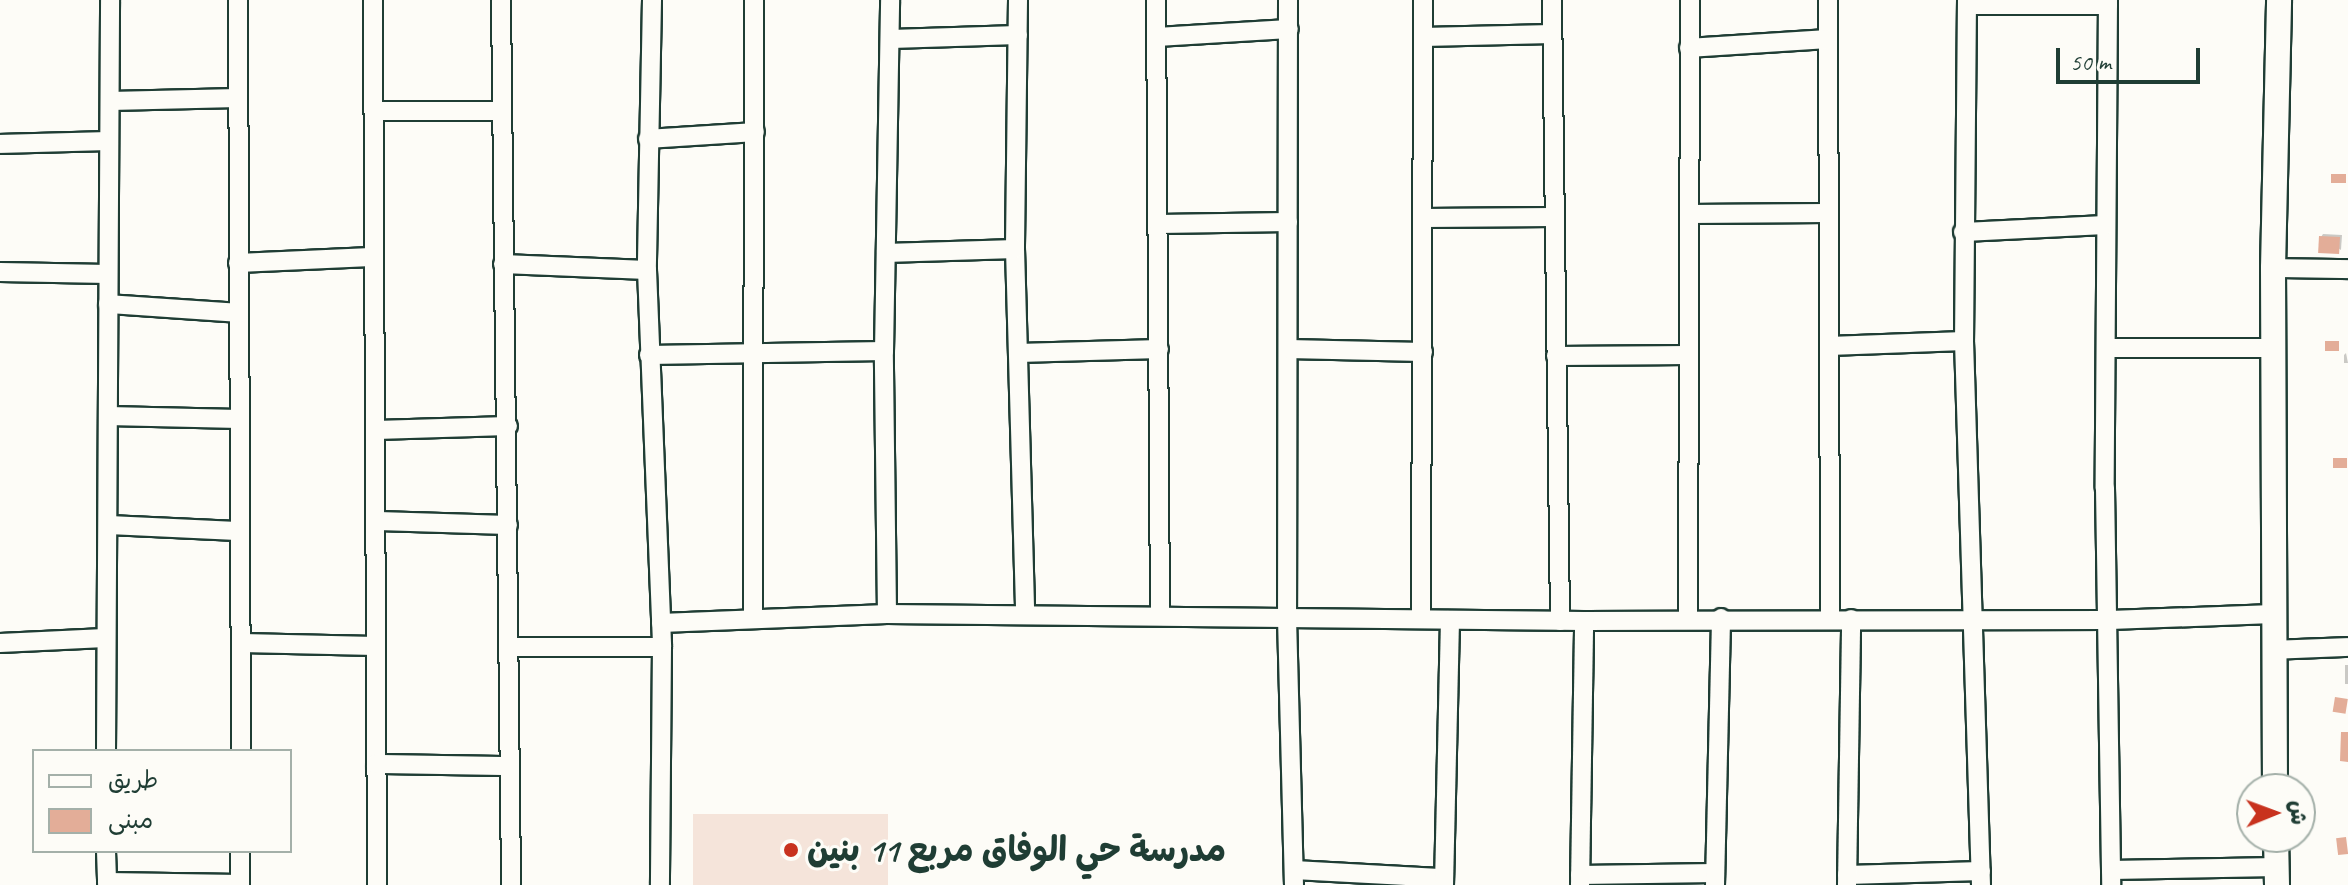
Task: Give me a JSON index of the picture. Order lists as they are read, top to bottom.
{
  "places": ["مدرسة حي الوفاق مربع 11 بنين"],
  "legend": ["طريق", "مبنى"],
  "scale_bar": "50 m",
  "north": "right"
}
